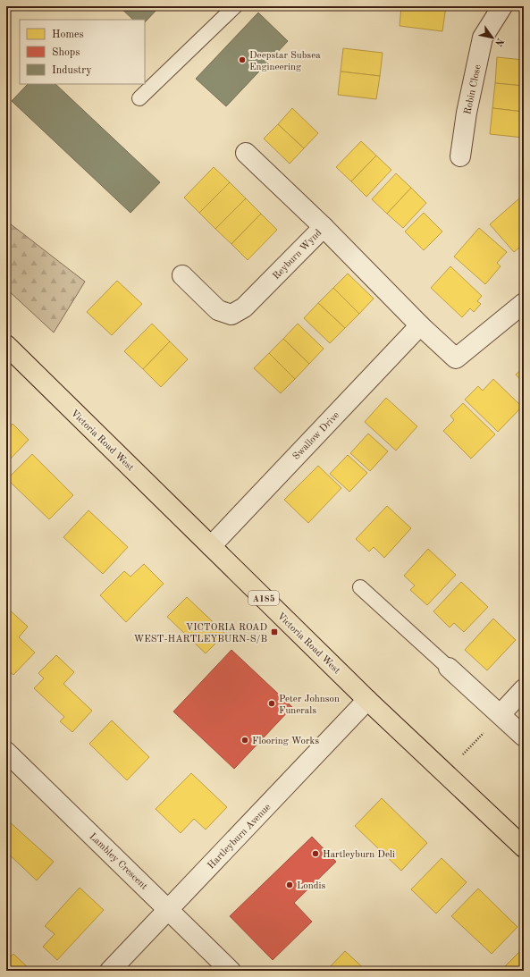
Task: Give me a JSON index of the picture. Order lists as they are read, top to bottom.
{
  "streets": {
    "main road": ["Victoria Road West", "A185"],
    "street": [
      "Robin Close",
      "Reyburn Wynd",
      "Swallow Drive",
      "Hartleyburn Avenue",
      "Lambley Crescent"
    ]
  },
  "crossings": [
    ["Reyburn Wynd", "Swallow Drive"],
    ["Swallow Drive", "Victoria Road West"],
    ["Victoria Road West", "Hartleyburn Avenue"],
    ["Hartleyburn Avenue", "Lambley Crescent"]
  ],
  "places": {
    "other": [
      "Deepstar Subsea Engineering",
      "Peter Johnson Funerals",
      "Flooring Works",
      "Hartleyburn Deli",
      "Londis"
    ],
    "transit": ["VICTORIA ROAD WEST-HARTLEYBURN-S/B"]
  },
  "legend": ["Homes", "Shops", "Industry"],
  "north": "bottom right"
}
